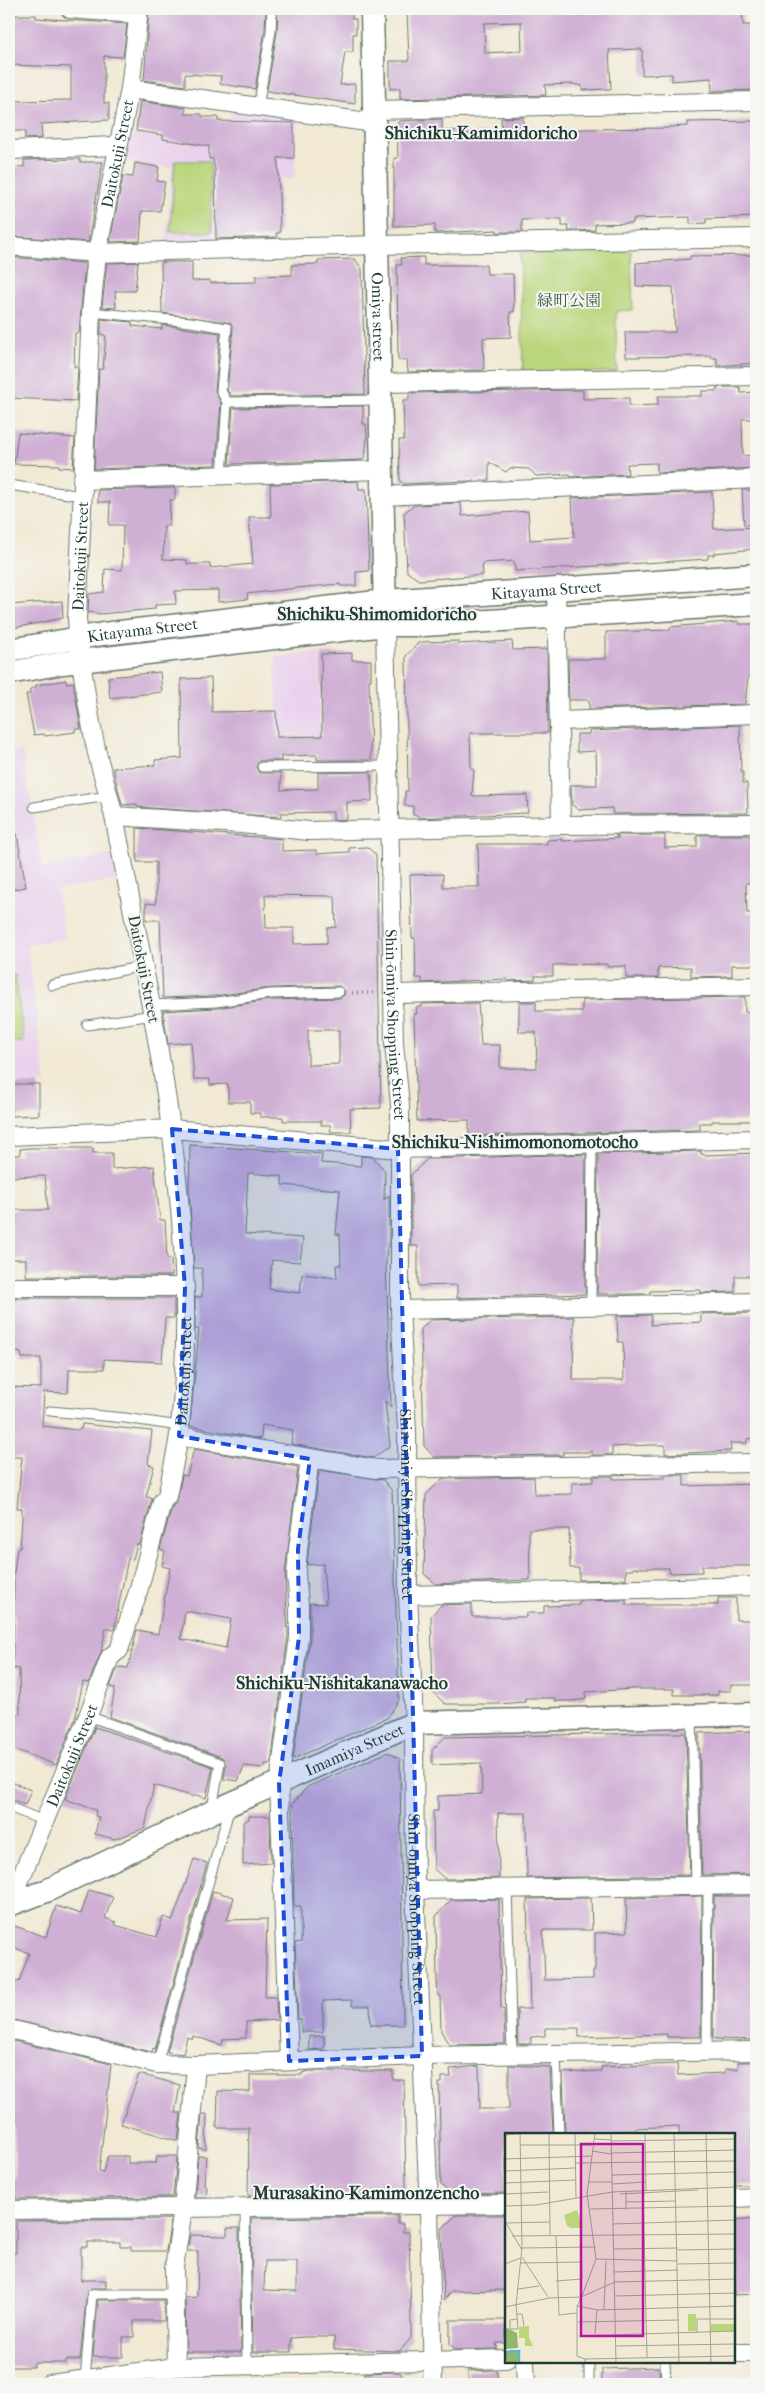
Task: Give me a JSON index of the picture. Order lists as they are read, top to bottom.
{
  "streets": {
    "street": [
      "Daitokuji Street",
      "Omiya street",
      "Kitayama Street",
      "Shin-ōmiya Shopping Street",
      "Imamiya Street"
    ]
  },
  "crossings": [
    ["Daitokuji Street", "Kitayama Street"],
    ["Daitokuji Street", "Imamiya Street"],
    ["Omiya street", "Kitayama Street"],
    ["Omiya street", "Shin-ōmiya Shopping Street"],
    ["Kitayama Street", "Shin-ōmiya Shopping Street"],
    ["Shin-ōmiya Shopping Street", "Imamiya Street"]
  ],
  "districts": [
    "Shichiku-Kamimidoricho",
    "Shichiku-Shimomidoricho",
    "Shichiku-Nishimomonomotocho",
    "Shichiku-Nishitakanawacho",
    "Murasakino-Kamimonzencho"
  ],
  "parks": ["緑町公園"]
}
